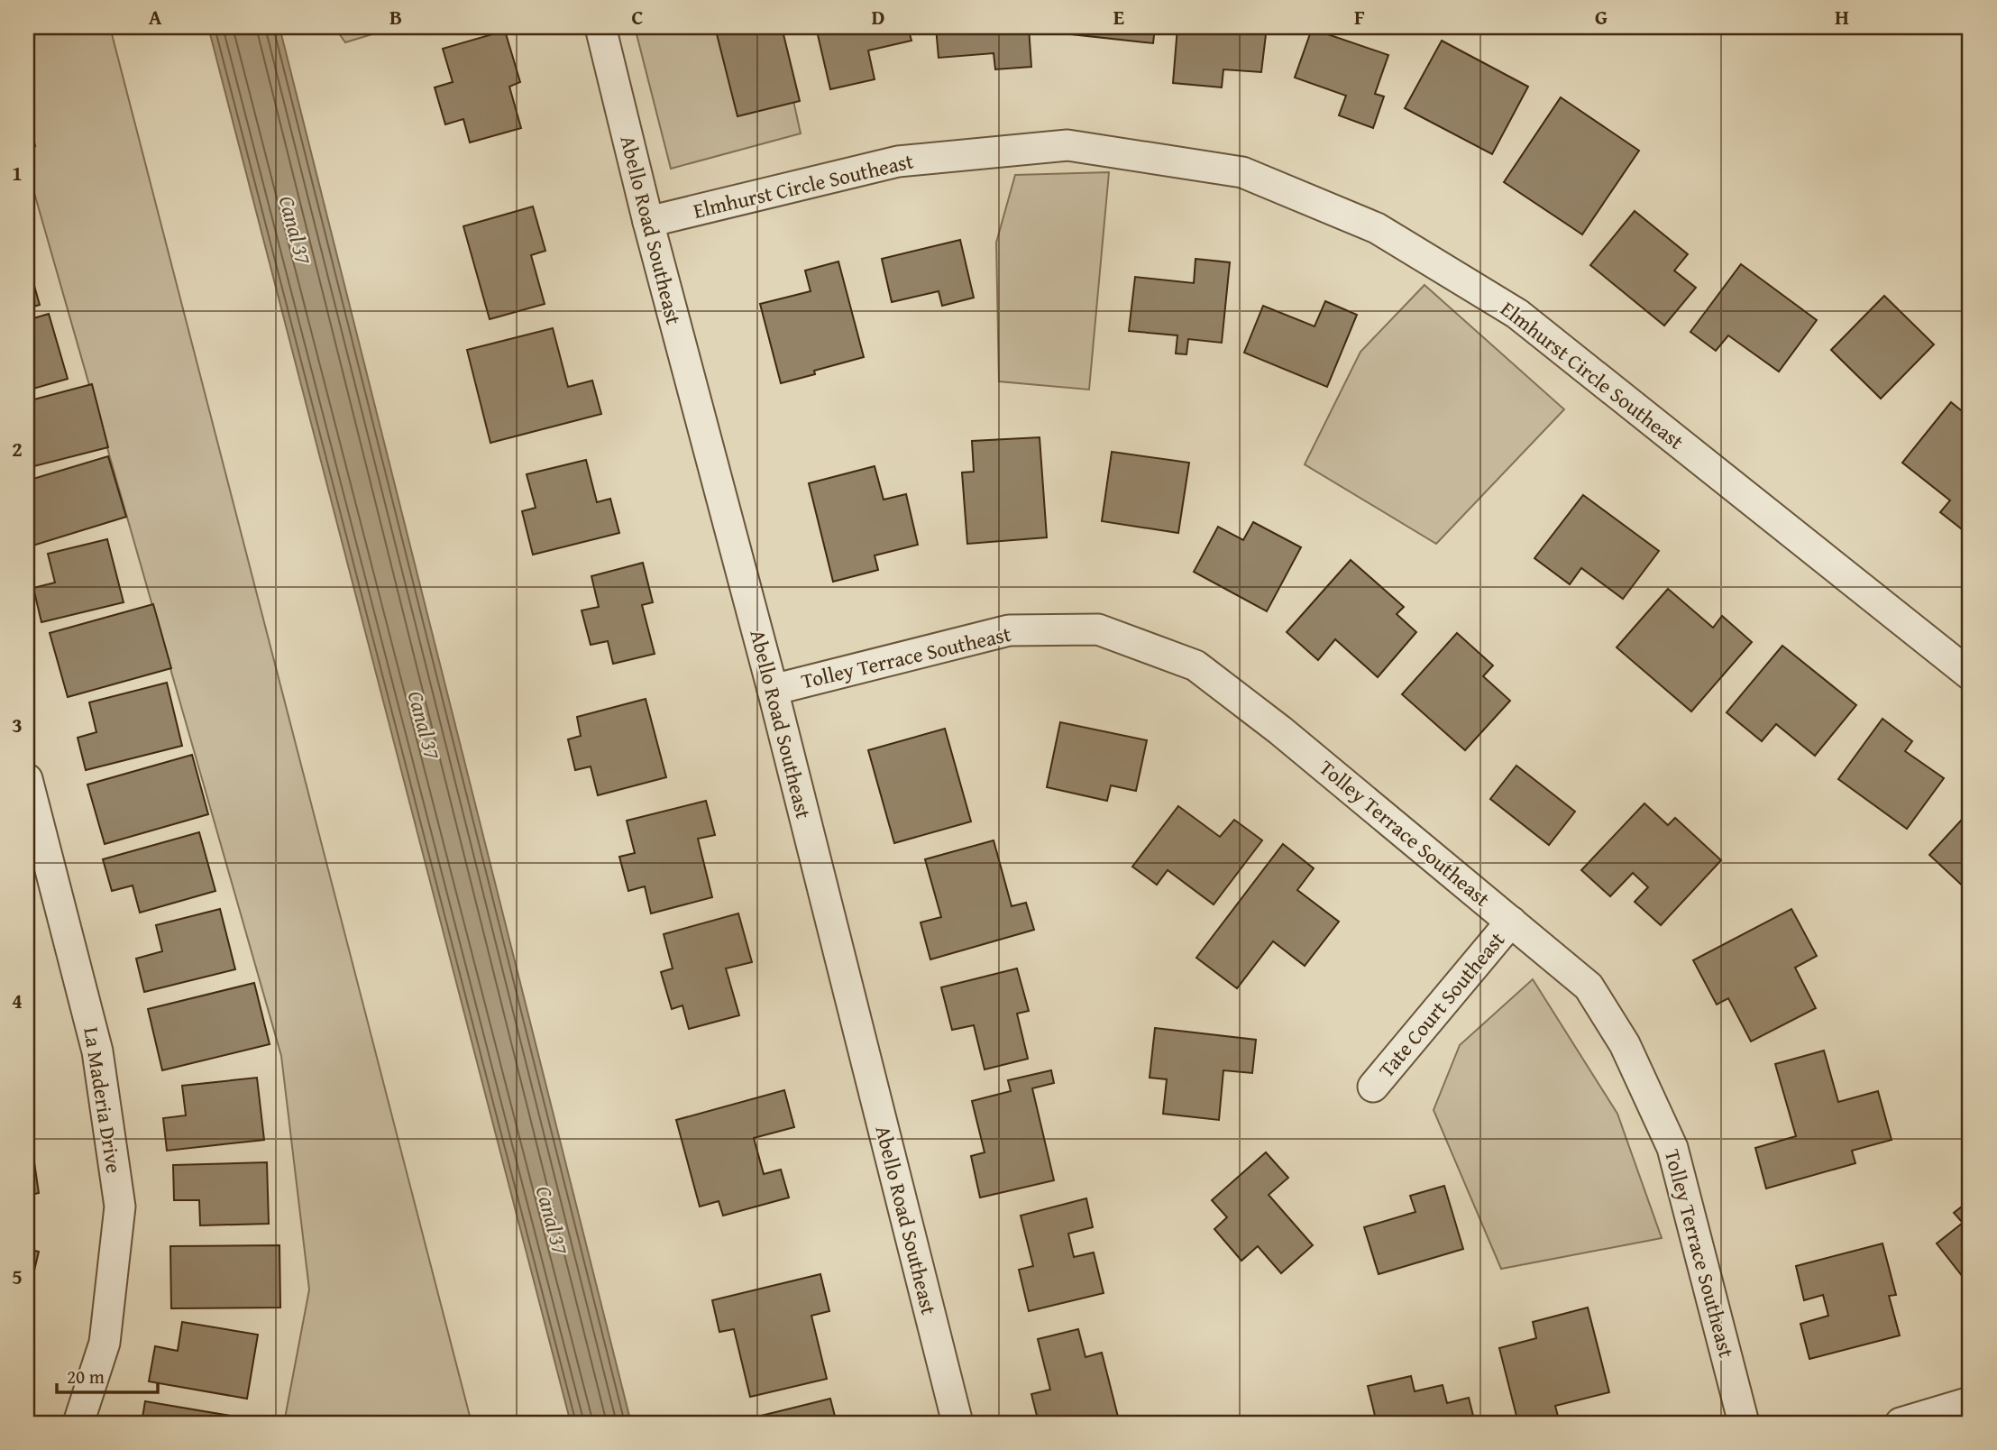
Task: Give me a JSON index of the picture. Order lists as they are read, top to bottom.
{
  "streets": {
    "street": [
      "Elmhurst Circle Southeast",
      "Abello Road Southeast",
      "Tolley Terrace Southeast",
      "Tate Court Southeast",
      "La Maderia Drive"
    ]
  },
  "crossings": [
    ["Elmhurst Circle Southeast", "Abello Road Southeast"],
    ["Abello Road Southeast", "Tolley Terrace Southeast"],
    ["Tolley Terrace Southeast", "Tate Court Southeast"]
  ],
  "water": ["Canal 37"],
  "scale_bar": "20 m",
  "grid": {
    "columns": [
      "A",
      "B",
      "C",
      "D",
      "E",
      "F",
      "G",
      "H"
    ],
    "rows": [
      "1",
      "2",
      "3",
      "4",
      "5"
    ]
  }
}
